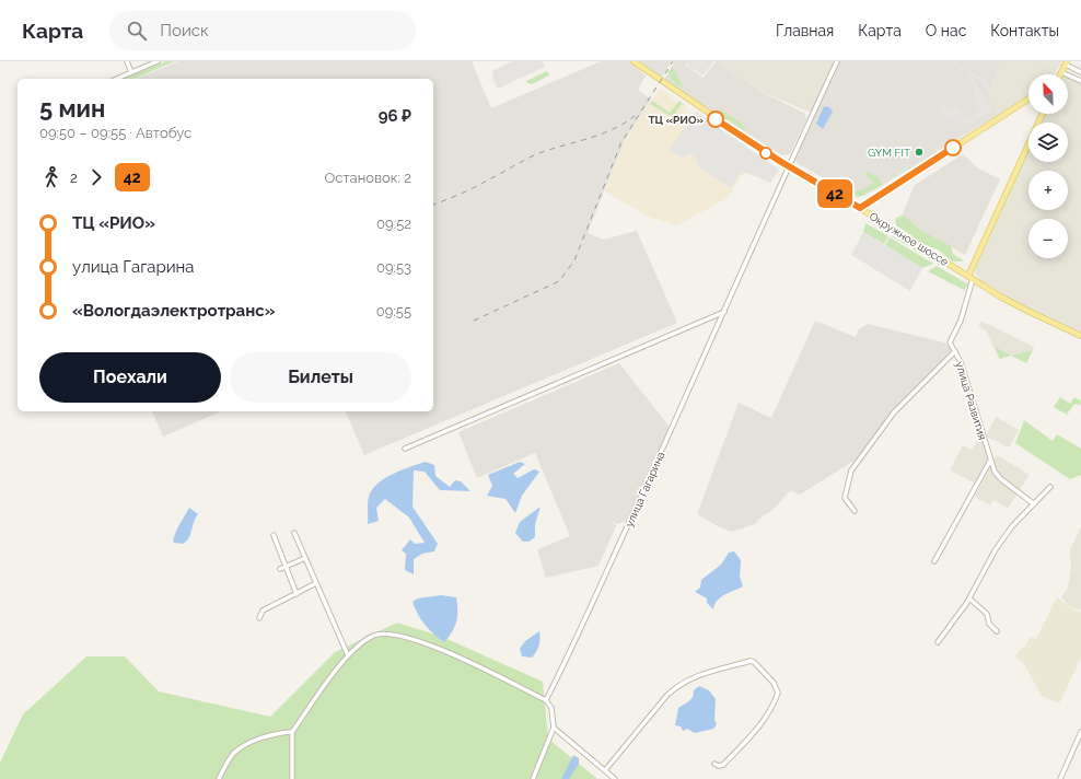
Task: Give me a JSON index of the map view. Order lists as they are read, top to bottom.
{
  "streets": {
    "main road": ["Окружное шоссе"],
    "street": ["улица Развития", "улица Гагарина"]
  },
  "crossings": [
    ["Окружное шоссе", "улица Развития"],
    ["Окружное шоссе", "улица Гагарина"]
  ],
  "places": ["ТЦ «РИО»", "GYM FIT"],
  "lines": ["bus line 42"],
  "north": "top left",
  "page": {
    "header": "Карта",
    "search": "Поиск",
    "nav": [
      "Главная",
      "Карта",
      "О нас",
      "Контакты"
    ],
    "on_map": "42",
    "map_buttons": ["+", "−"],
    "heading": ["5 мин", "09:50 – 09:55 · Автобус", "96 ₽"],
    "legs": ["2", "42", "Остановок: 2"],
    "list": [
      {
        "name": "ТЦ «РИО»",
        "value": "09:52"
      },
      {
        "name": "улица Гагарина",
        "value": "09:53"
      },
      {
        "name": "«Вологдаэлектротранс»",
        "value": "09:55"
      }
    ],
    "buttons": ["Поехали", "Билеты"]
  }
}
